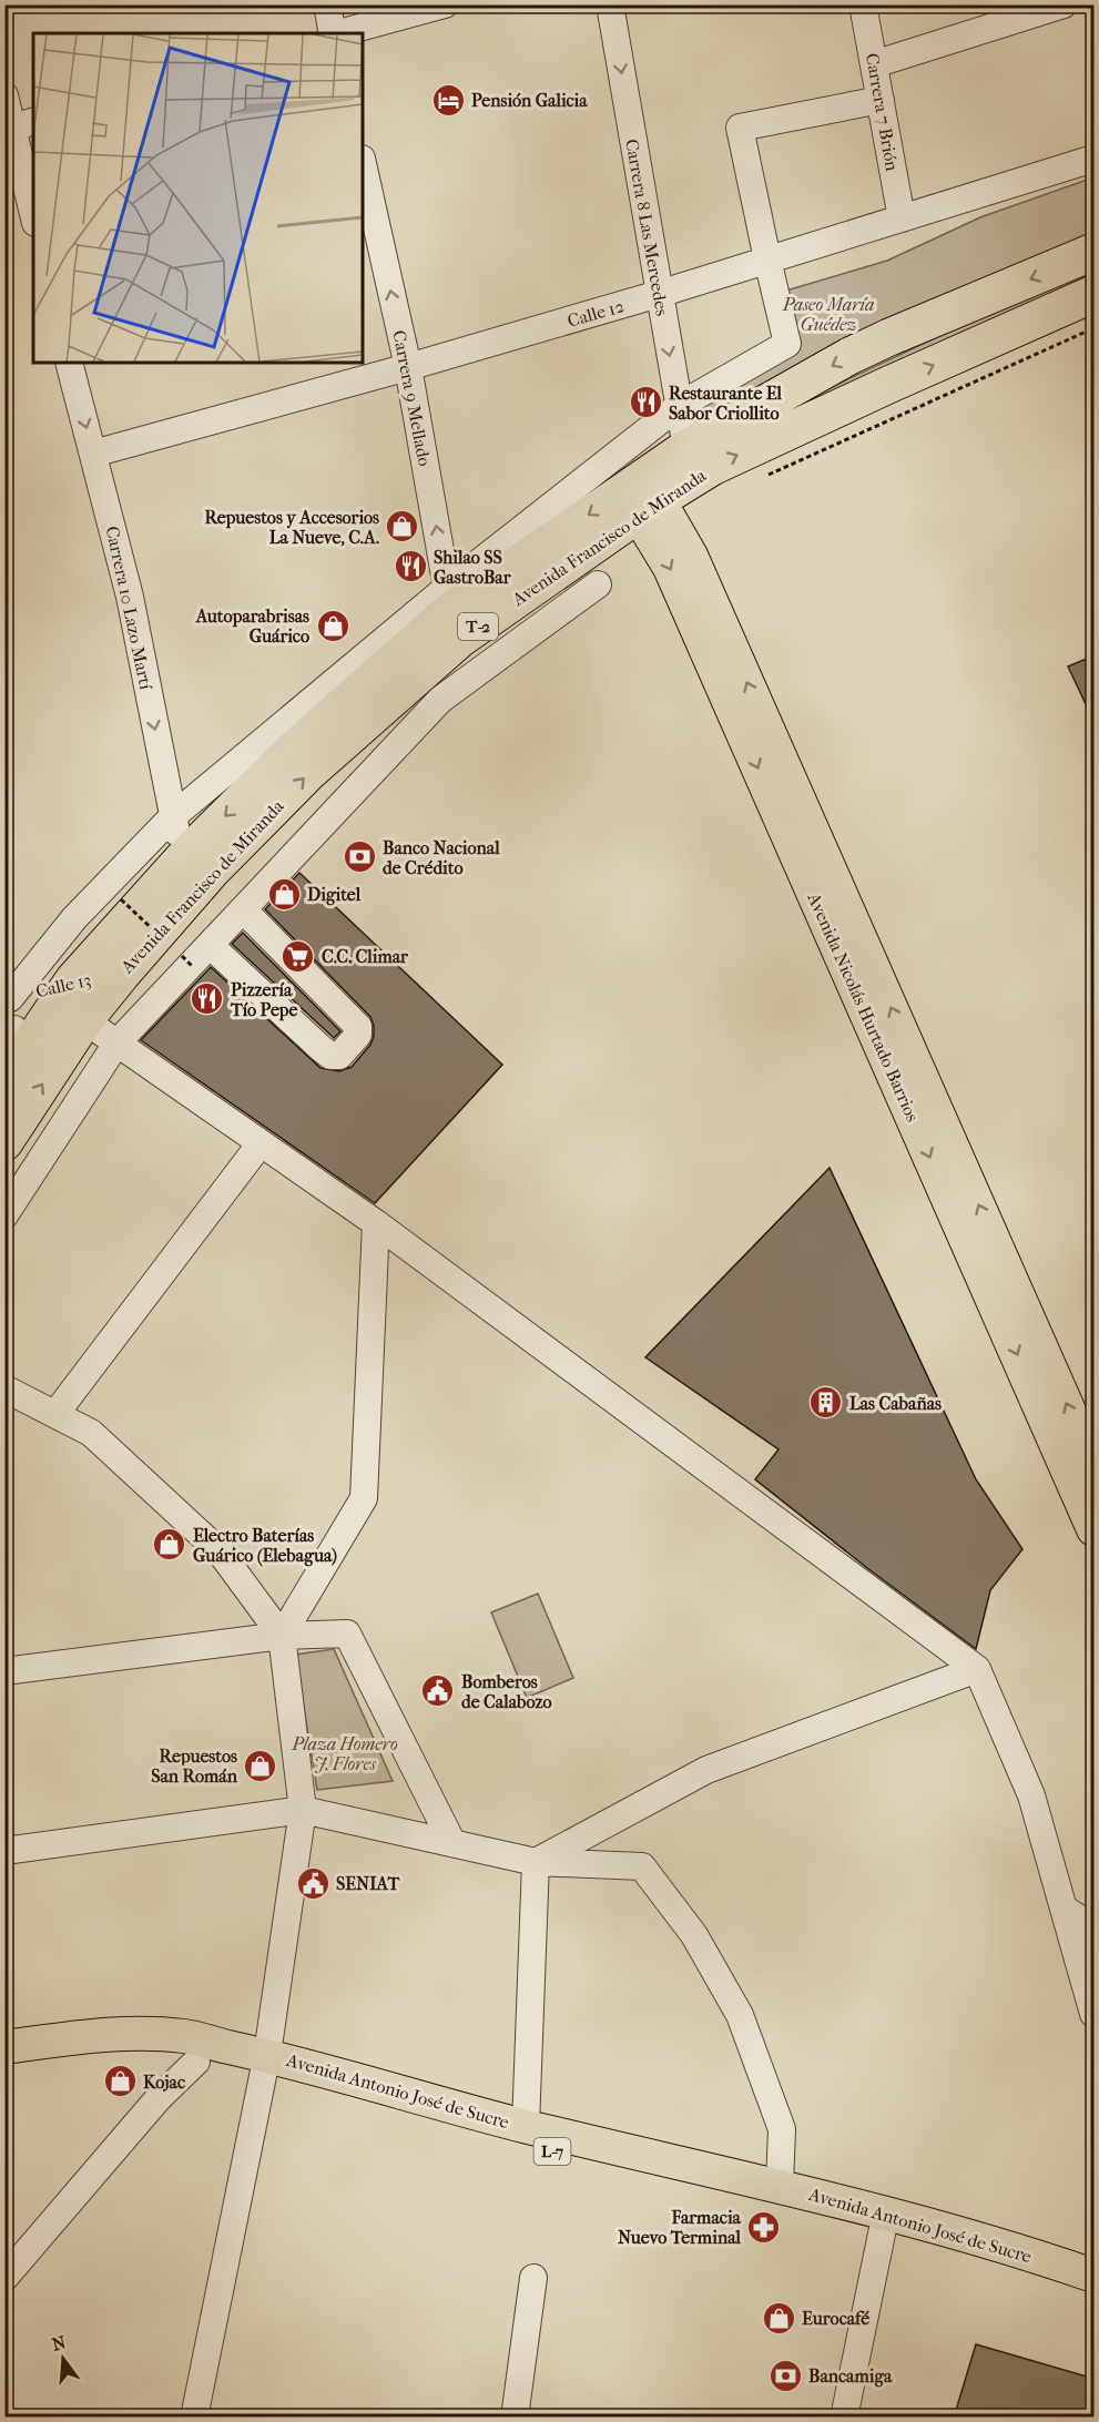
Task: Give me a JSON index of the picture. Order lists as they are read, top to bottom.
{
  "streets": {
    "highway": ["Avenida Francisco de Miranda", "T-2"],
    "main road": ["Avenida Nicolás Hurtado Barrios", "Avenida Antonio José de Sucre", "L-7"],
    "street": [
      "Carrera 7 Brión",
      "Carrera 8 Las Mercedes",
      "Calle 12",
      "Carrera 9 Mellado",
      "Carrera 10 Lazo Martí",
      "Calle 13"
    ]
  },
  "crossings": [
    ["Carrera 7 Brión", "Calle 12"],
    ["Carrera 8 Las Mercedes", "Calle 12"],
    ["Carrera 8 Las Mercedes", "Avenida Francisco de Miranda"],
    ["Calle 12", "Carrera 9 Mellado"],
    ["Calle 12", "Avenida Francisco de Miranda"],
    ["Calle 12", "Carrera 10 Lazo Martí"],
    ["Carrera 9 Mellado", "Avenida Francisco de Miranda"],
    ["Avenida Francisco de Miranda", "Carrera 10 Lazo Martí"],
    ["Avenida Francisco de Miranda", "Calle 13"],
    ["Avenida Francisco de Miranda", "Avenida Nicolás Hurtado Barrios"]
  ],
  "one_way": ["Carrera 8 Las Mercedes", "Carrera 9 Mellado", "Carrera 10 Lazo Martí"],
  "parks": ["Paseo María Guédez", "Plaza Homero J. Flores"],
  "places": {
    "hotel": ["Pensión Galicia"],
    "restaurant": ["Restaurante El Sabor Criollito", "Shilao SS GastroBar", "Pizzería Tío Pepe"],
    "shop": [
      "Repuestos y Accesorios La Nueve, C.A.",
      "Autoparabrisas Guárico",
      "Digitel",
      "Electro Baterías Guárico (Elebagua)",
      "Repuestos San Román",
      "Kojac",
      "Eurocafé"
    ],
    "bank": ["Banco Nacional de Crédito", "Bancamiga"],
    "supermarket": ["C.C. Climar"],
    "building": ["Las Cabañas"],
    "public building": ["Bomberos de Calabozo", "SENIAT"],
    "pharmacy": ["Farmacia Nuevo Terminal"]
  },
  "north": "top"
}
